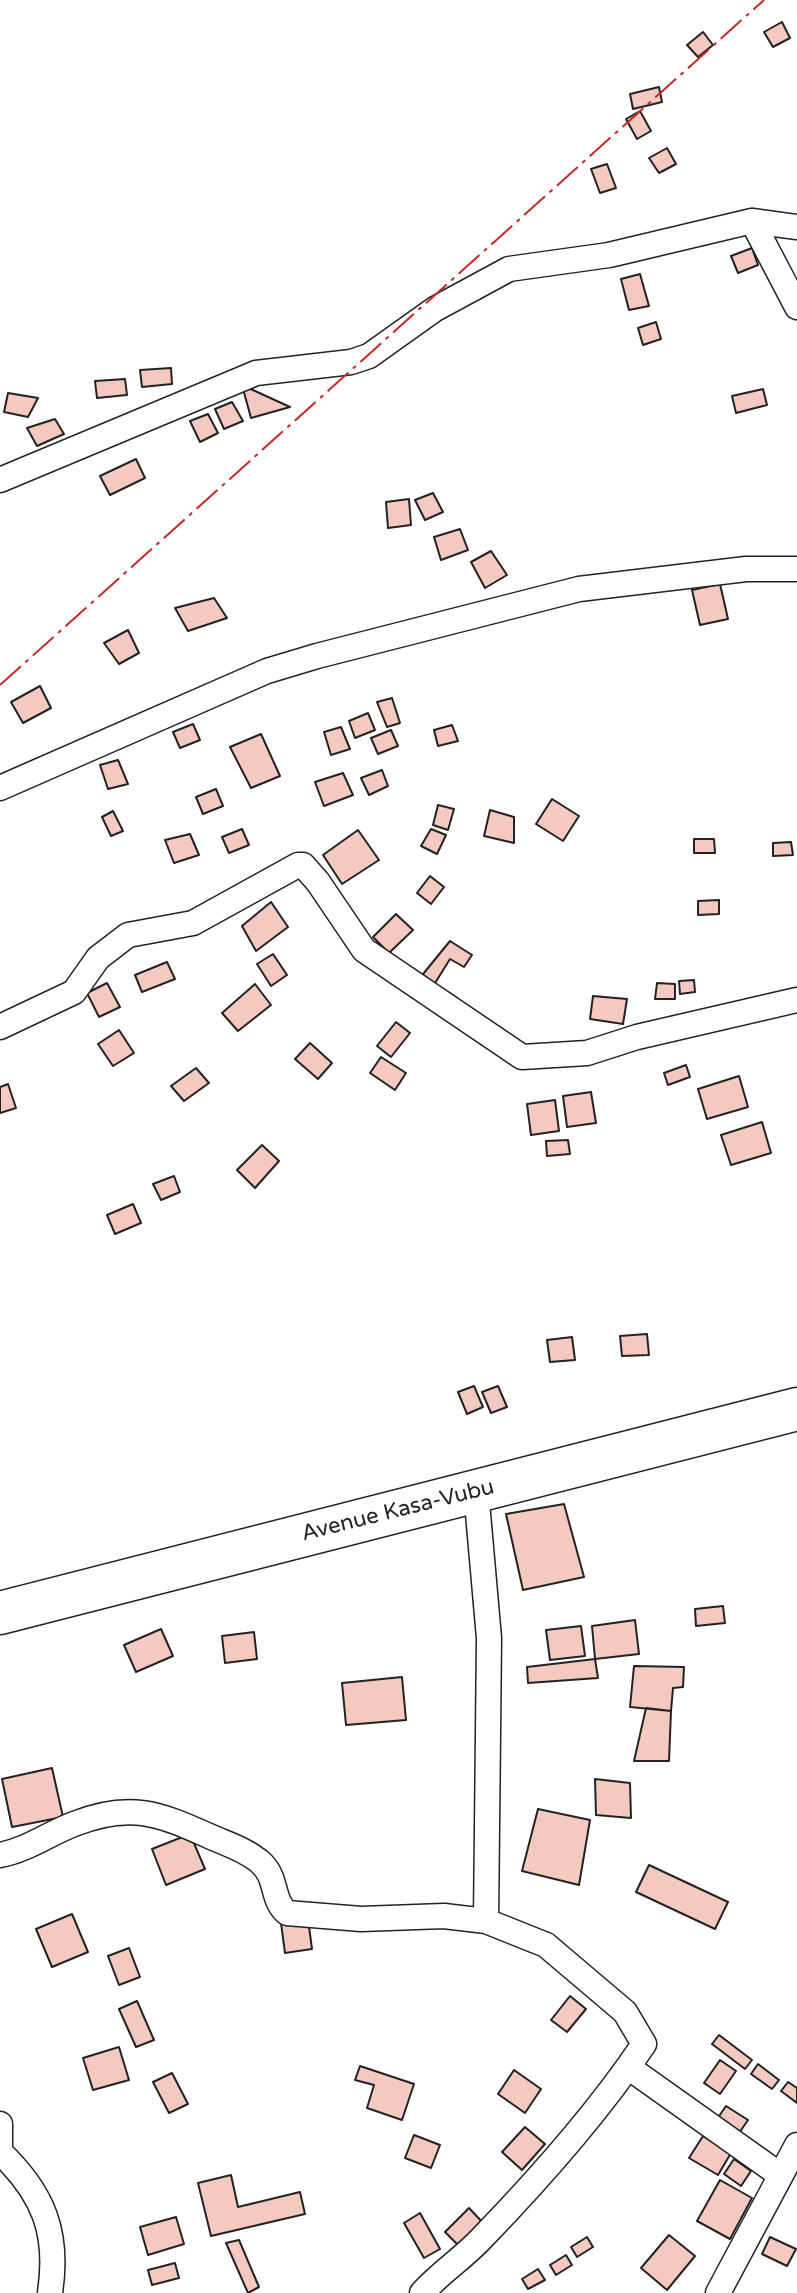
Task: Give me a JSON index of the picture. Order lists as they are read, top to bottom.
{
  "streets": {
    "highway": ["Avenue Kasa-Vubu"]
  }
}
